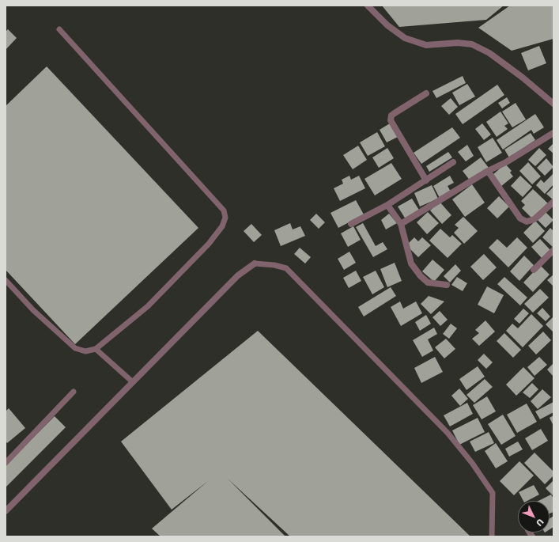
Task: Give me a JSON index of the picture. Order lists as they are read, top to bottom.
{
  "north": "bottom right"
}
